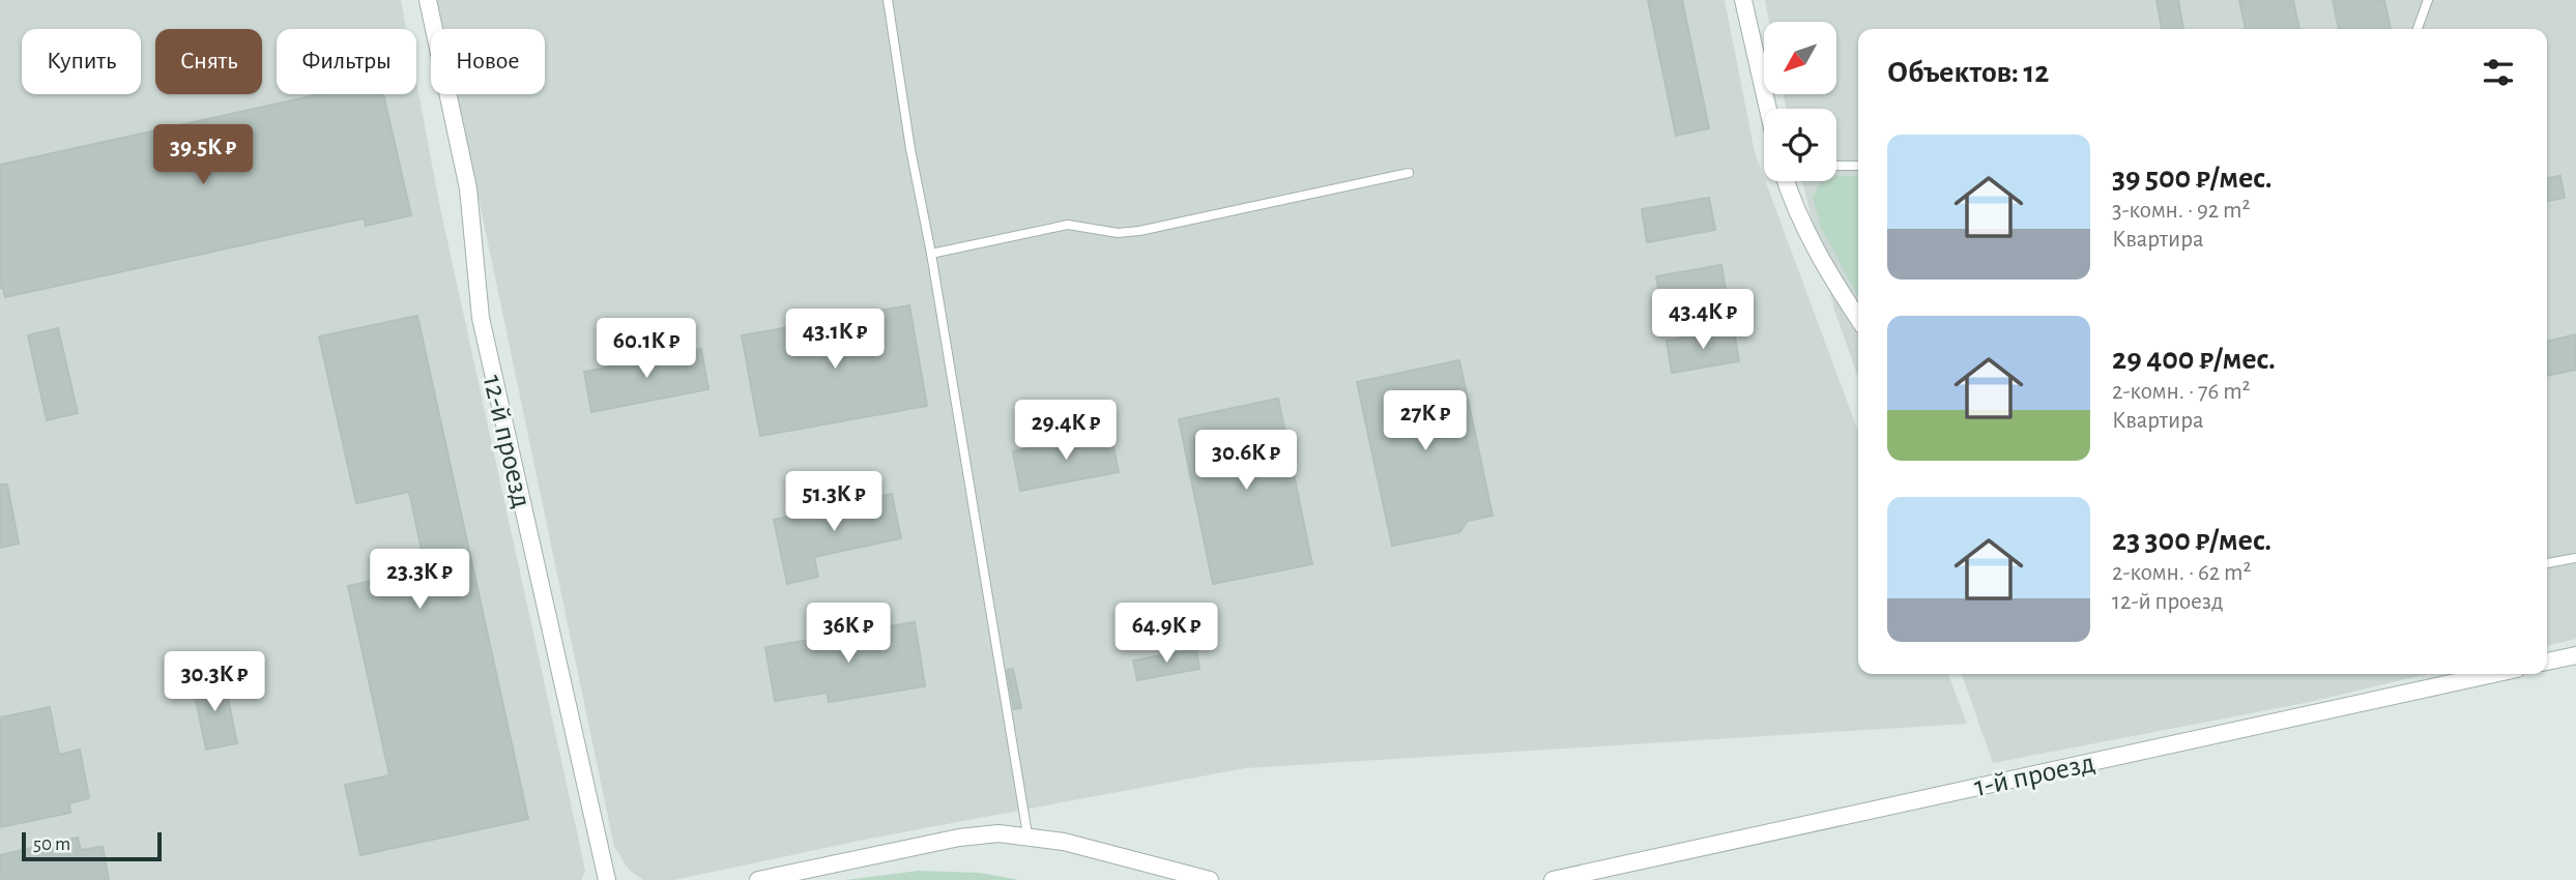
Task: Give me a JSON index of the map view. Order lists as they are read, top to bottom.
{
  "streets": {
    "street": ["12-й проезд", "1-й проезд"]
  },
  "scale_bar": "50 m",
  "north": "bottom left",
  "page": {
    "chip": [
      "Купить",
      "Снять",
      "Фильтры",
      "Новое"
    ],
    "heading": "Объектов: 12",
    "list": [
      {
        "name": "39 500 ₽/мес.",
        "note": "3-комн. · 92 m² · Квартира"
      },
      {
        "name": "29 400 ₽/мес.",
        "note": "2-комн. · 76 m² · Квартира"
      },
      {
        "name": "23 300 ₽/мес.",
        "note": "2-комн. · 62 m² · 12-й проезд"
      }
    ],
    "price": [
      "39.5K ₽",
      "43.4K ₽",
      "43.1K ₽",
      "60.1K ₽",
      "27K ₽",
      "29.4K ₽",
      "30.6K ₽",
      "51.3K ₽",
      "23.3K ₽",
      "36K ₽",
      "64.9K ₽",
      "30.3K ₽"
    ],
    "scale": "50 m"
  }
}
